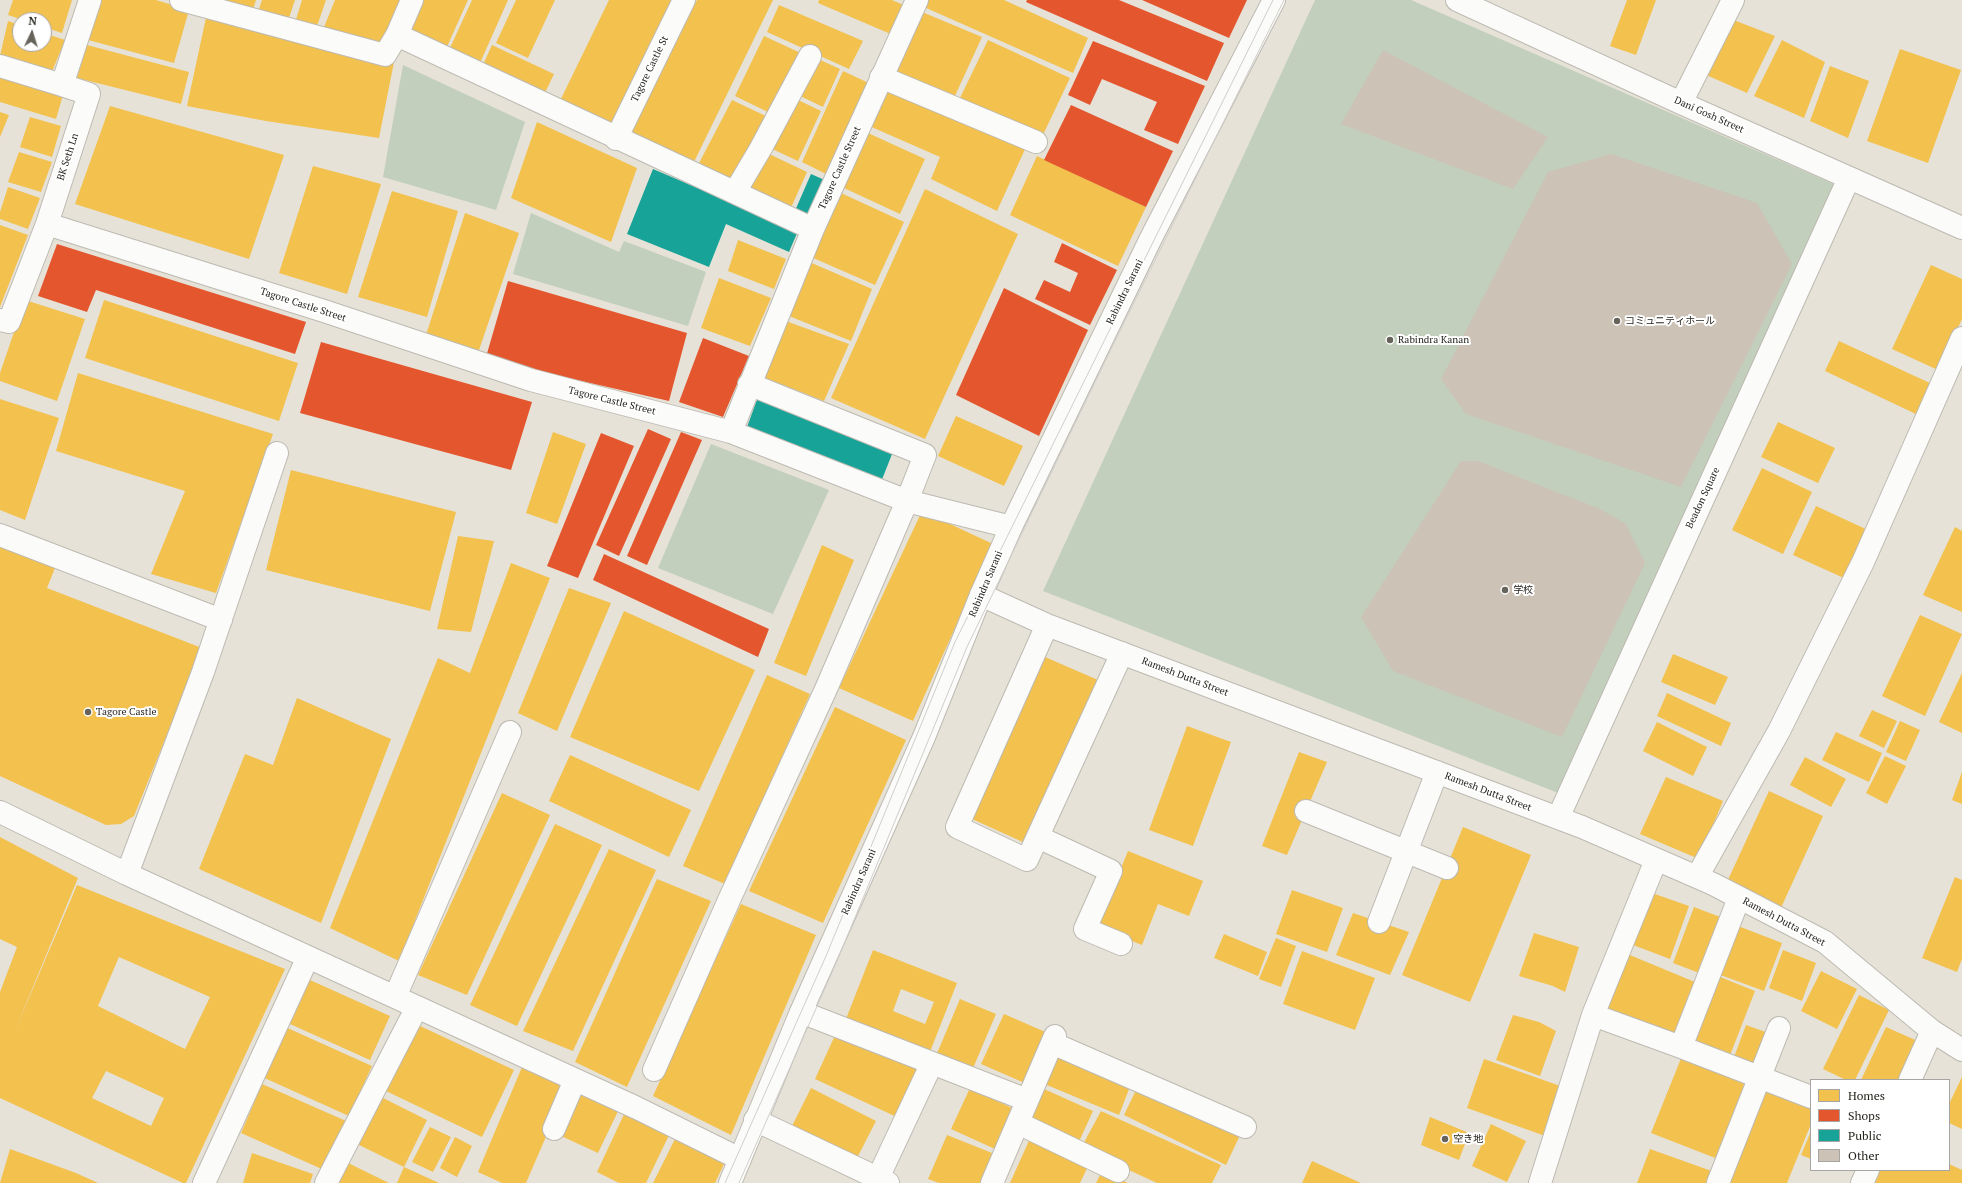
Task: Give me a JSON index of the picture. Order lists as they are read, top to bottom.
{
  "streets": {
    "street": [
      "Tagore Castle St",
      "Dani Gosh Street",
      "BK Seth Ln",
      "Tagore Castle Street",
      "Rabindra Sarani",
      "Beadon Square",
      "Ramesh Dutta Street"
    ]
  },
  "crossings": [
    ["Dani Gosh Street", "Beadon Square"],
    ["BK Seth Ln", "Tagore Castle Street"],
    ["Rabindra Sarani", "Ramesh Dutta Street"],
    ["Beadon Square", "Ramesh Dutta Street"]
  ],
  "places": [
    "コミュニティホール",
    "Rabindra Kanan",
    "学校",
    "Tagore Castle",
    "空き地"
  ],
  "legend": [
    "Homes",
    "Shops",
    "Public",
    "Other"
  ],
  "north": "top"
}
